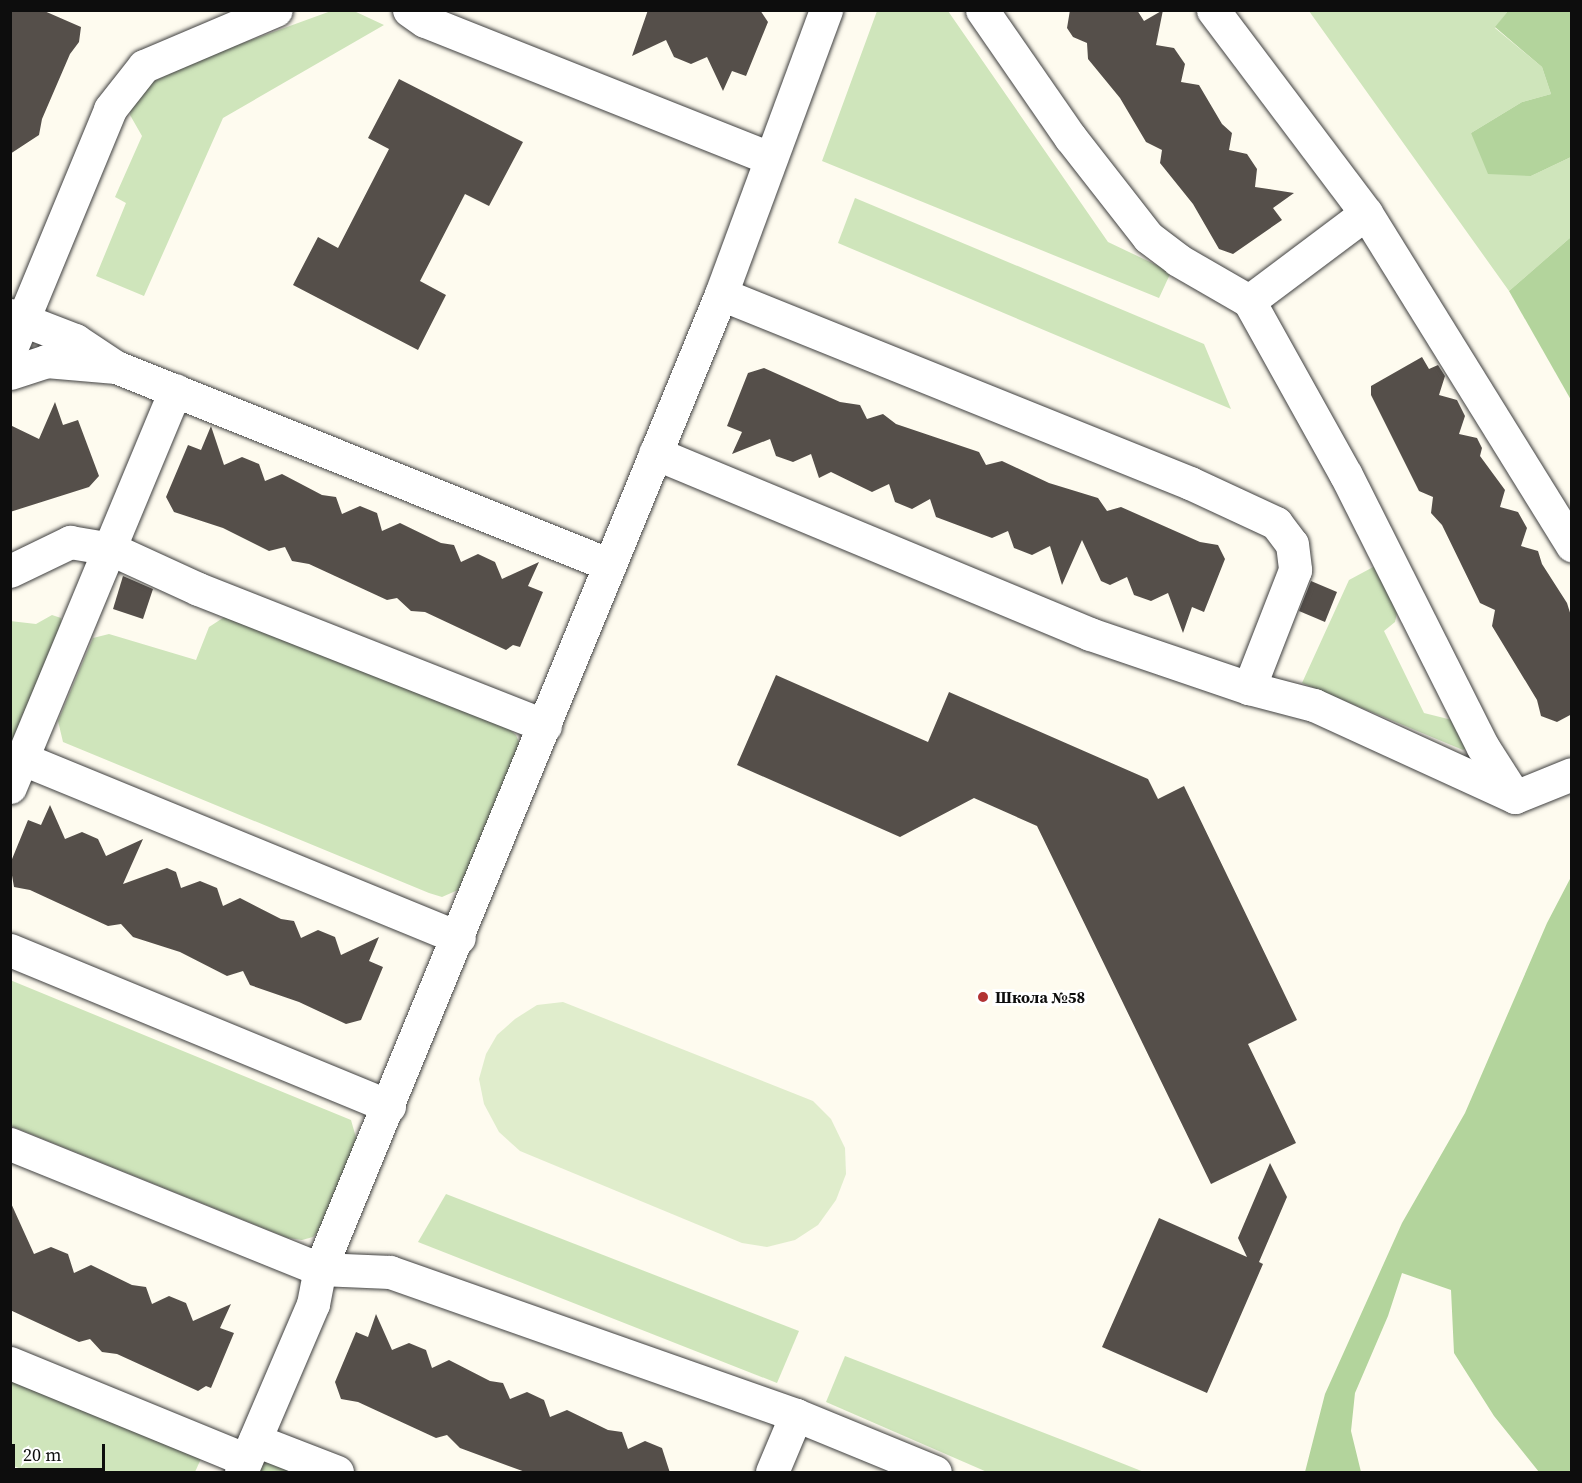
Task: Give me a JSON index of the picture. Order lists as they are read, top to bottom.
{
  "places": ["Школа №58"],
  "scale_bar": "20 m"
}
